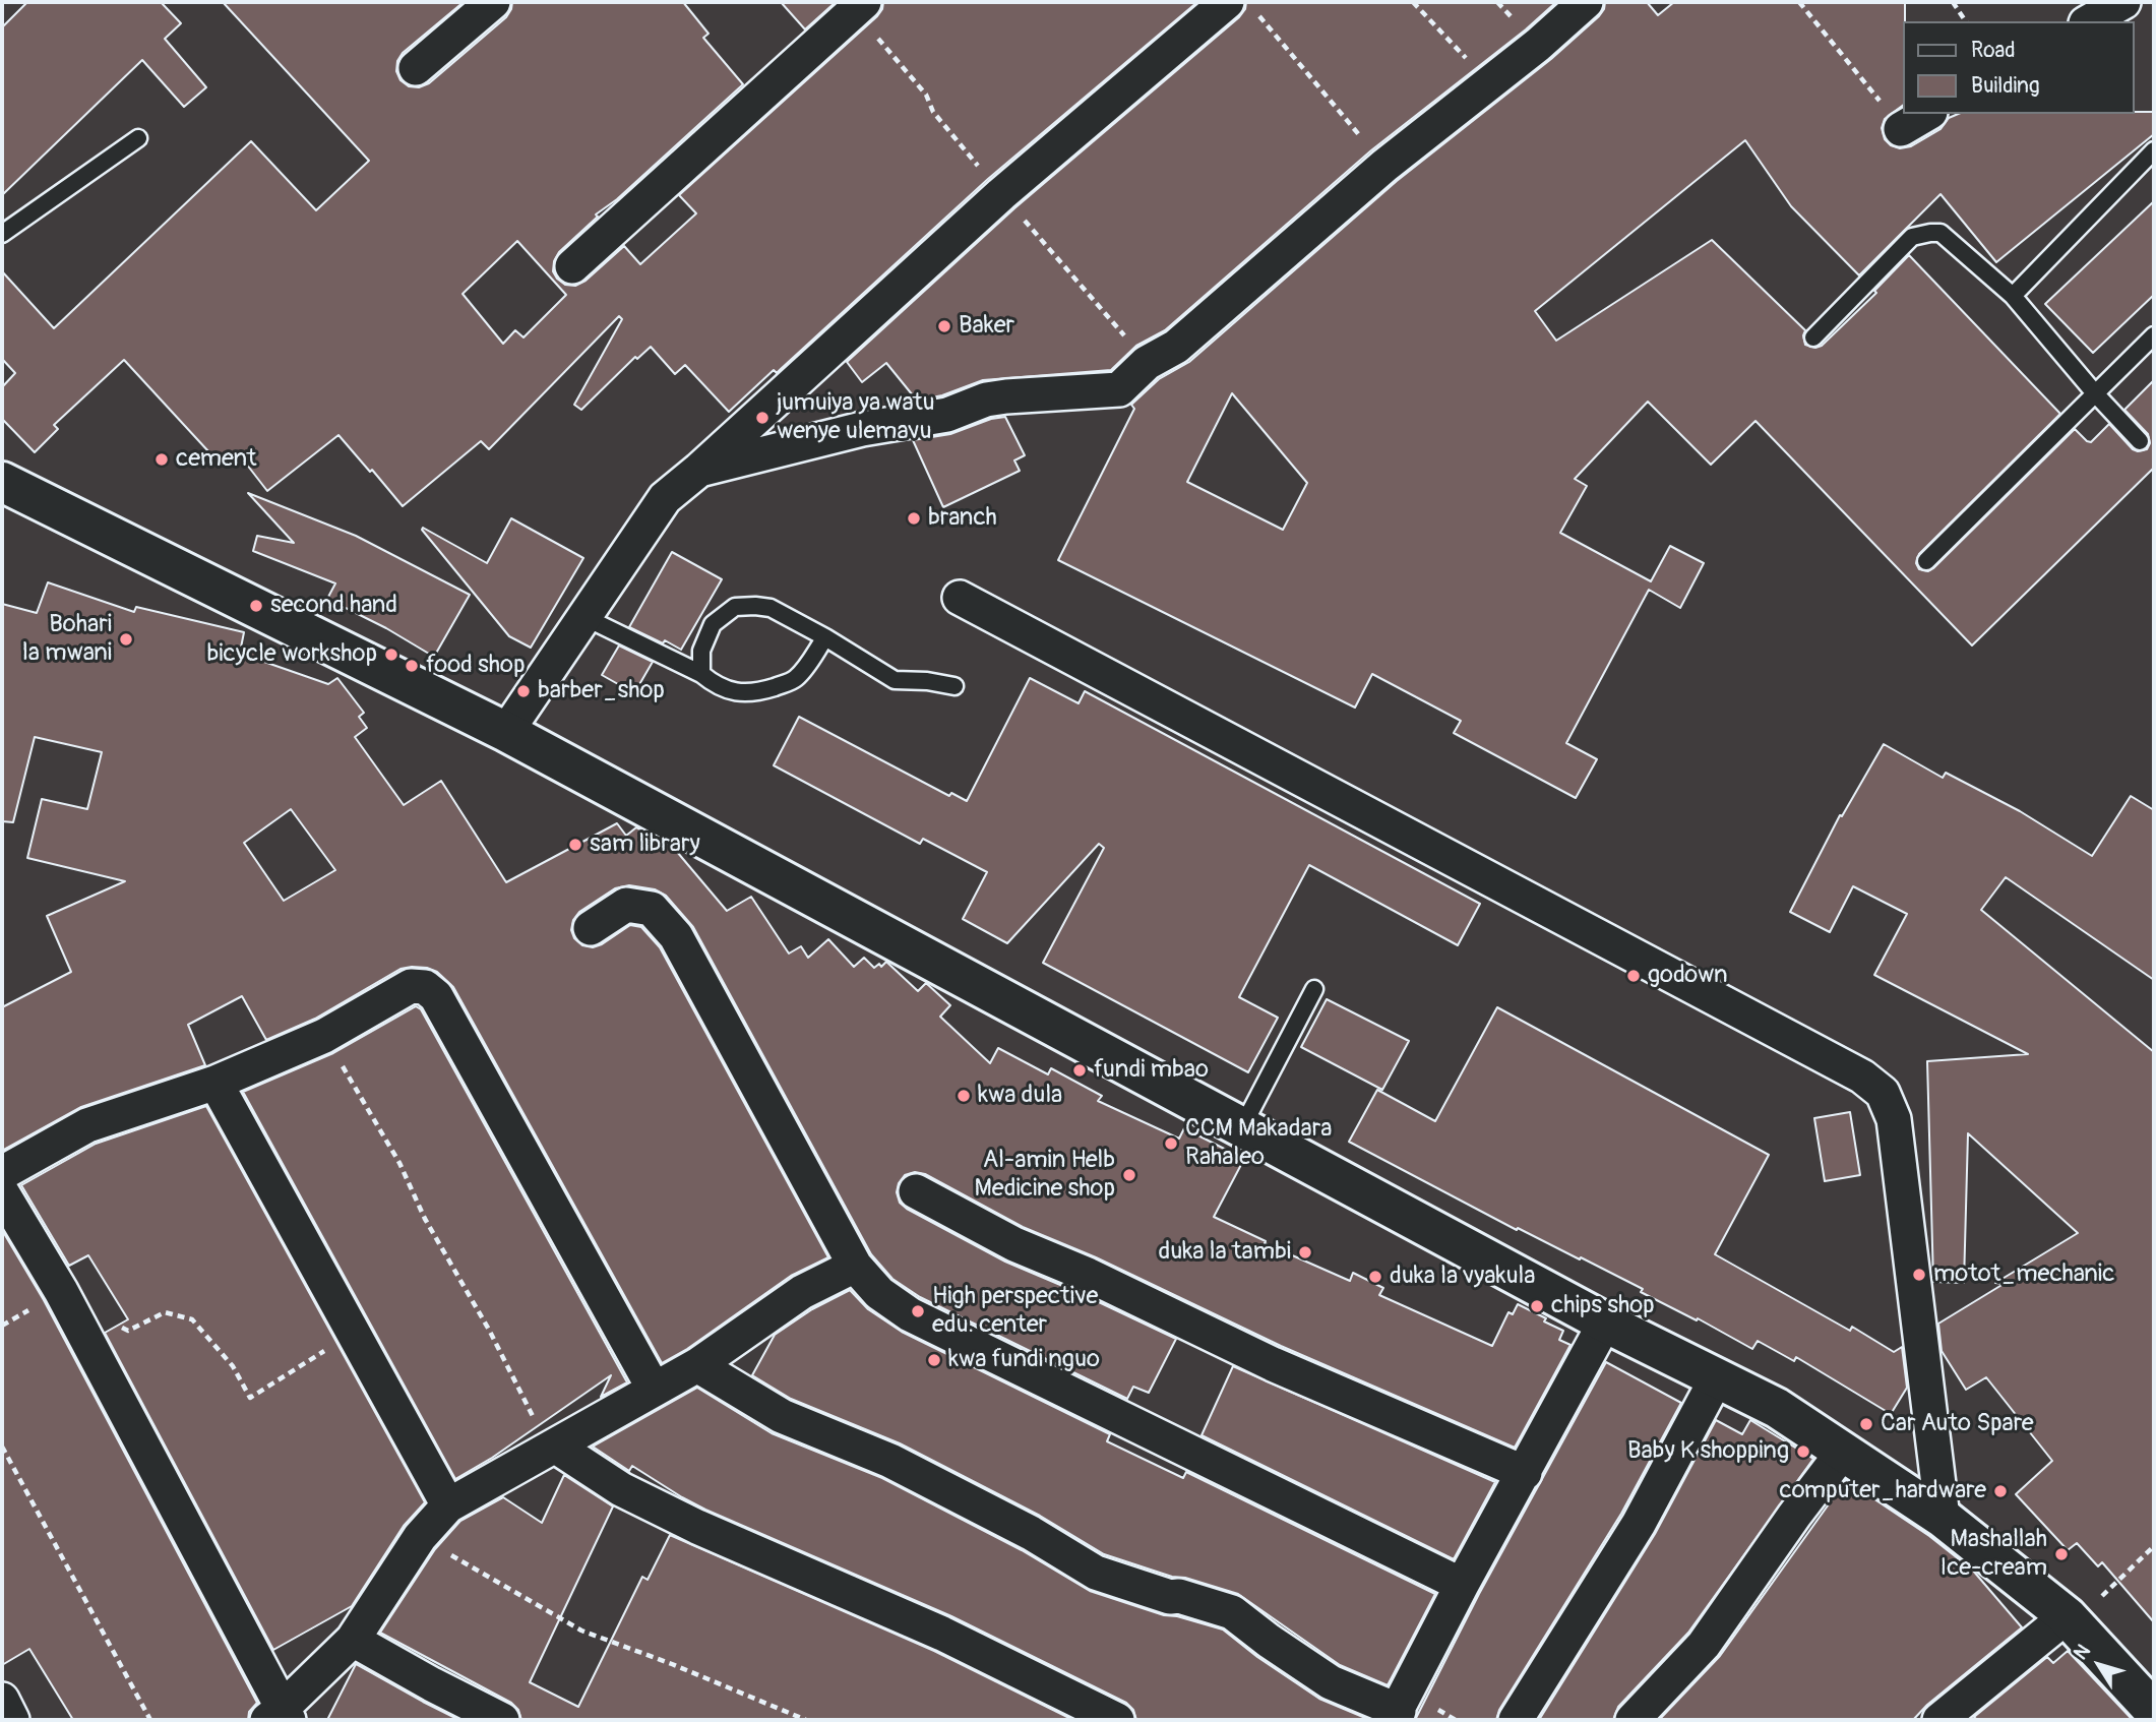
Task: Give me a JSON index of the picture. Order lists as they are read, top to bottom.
{
  "places": [
    "Baker",
    "jumuiya ya watu wenye ulemavu",
    "cement",
    "branch",
    "second hand",
    "Bohari la mwani",
    "bicycle workshop",
    "food shop",
    "barber_shop",
    "sam library",
    "godown",
    "fundi mbao",
    "kwa dula",
    "CCM Makadara Rahaleo",
    "Al-amin Helb Medicine shop",
    "duka la tambi",
    "motot_mechanic",
    "duka la vyakula",
    "chips shop",
    "High perspective edu. center",
    "kwa fundi nguo",
    "Car Auto Spare",
    "Baby K shopping",
    "computer_hardware",
    "Mashallah Ice-cream"
  ],
  "legend": ["Road", "Building"],
  "north": "top left"
}
